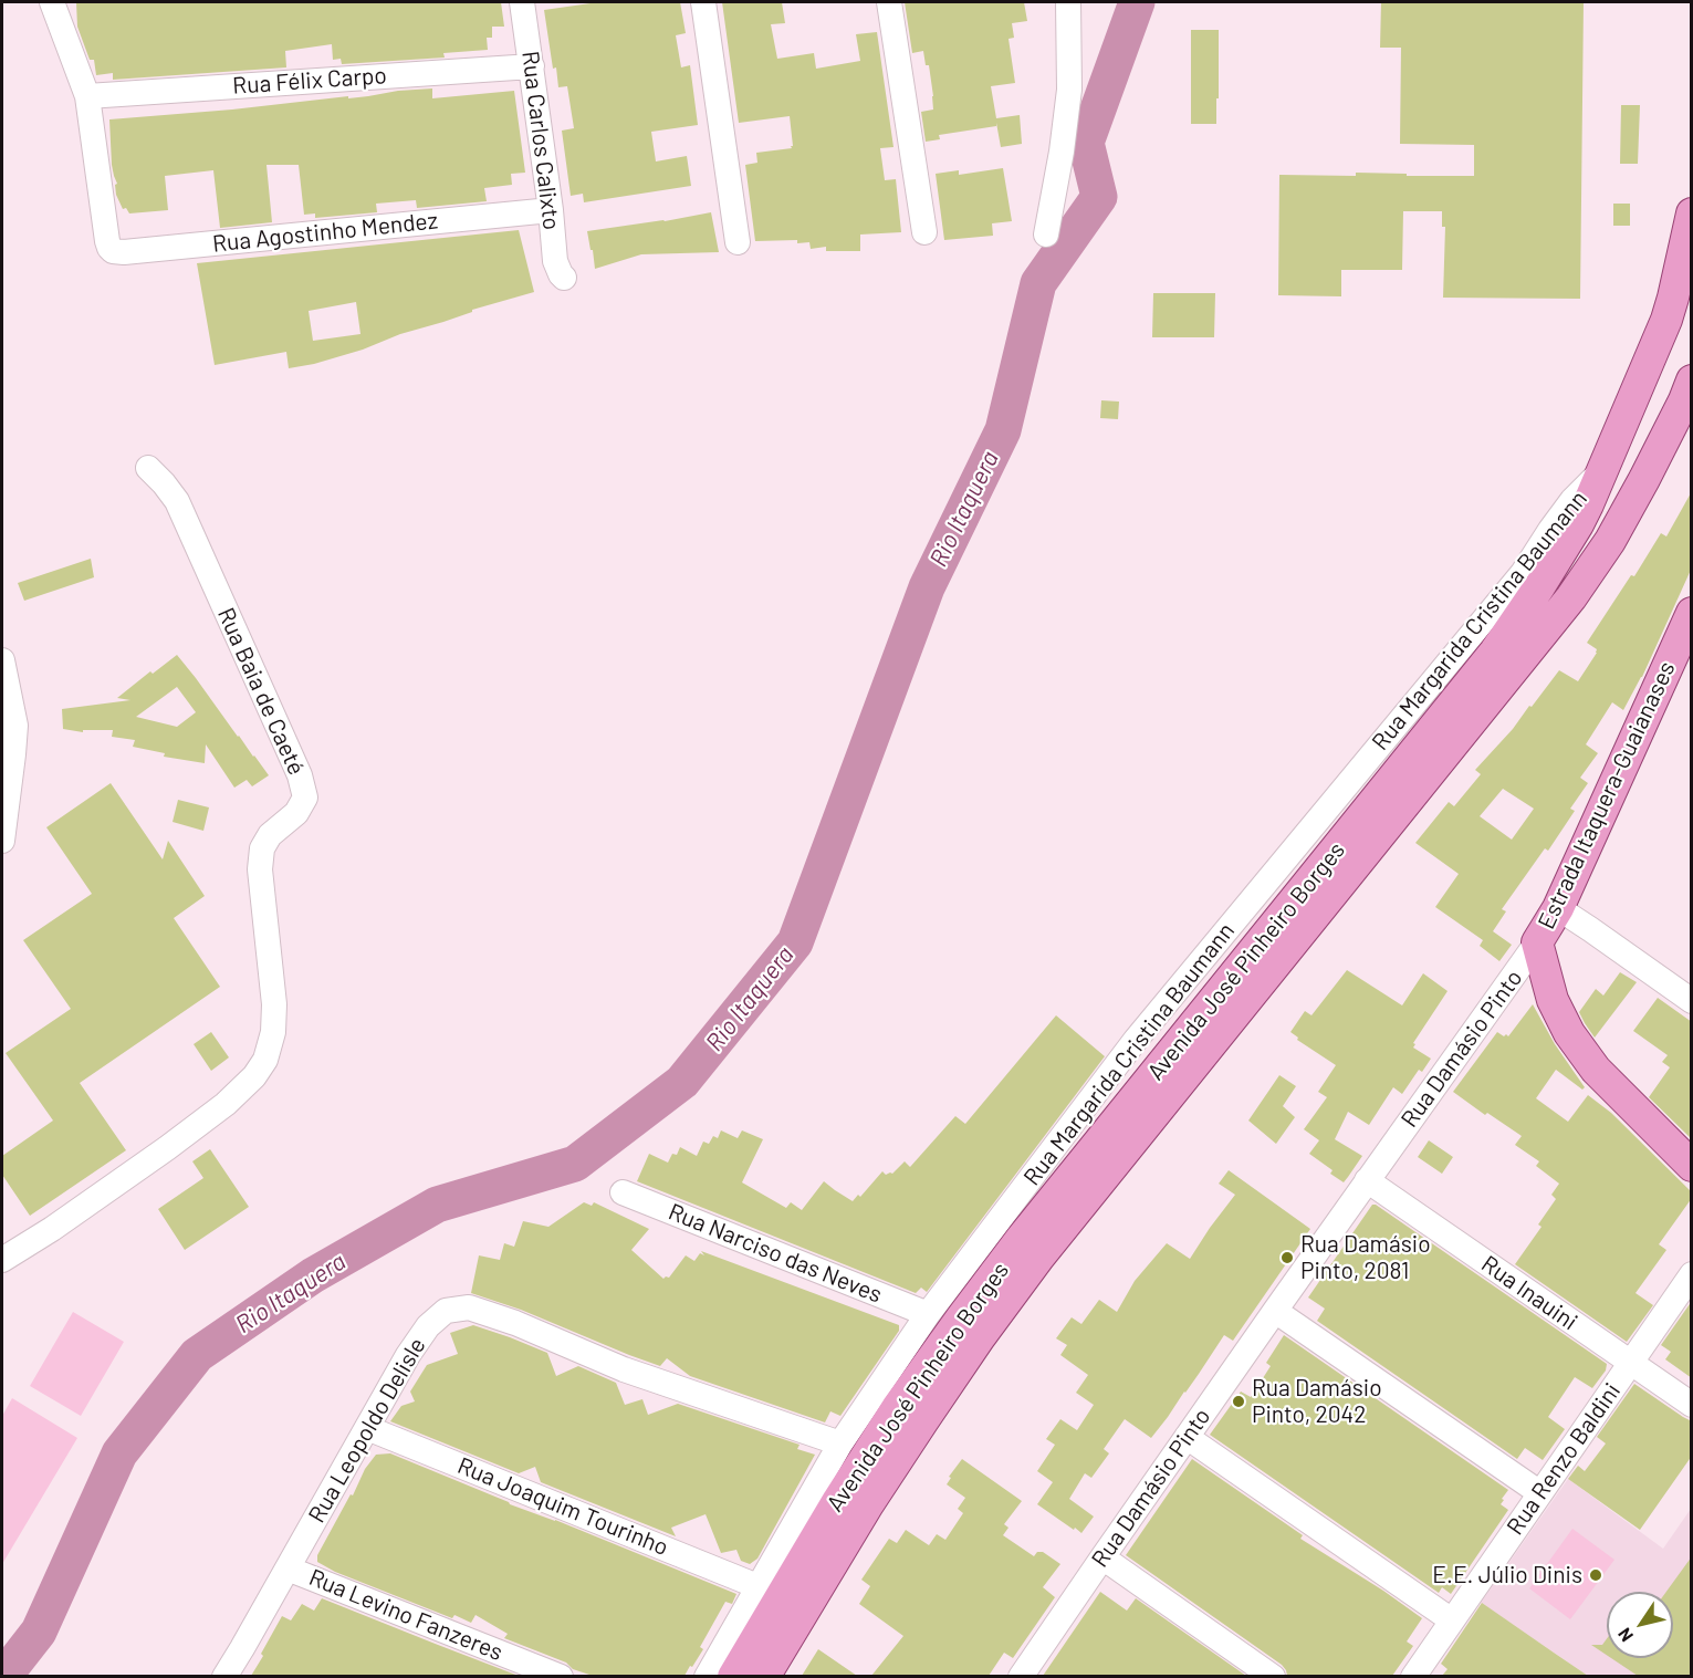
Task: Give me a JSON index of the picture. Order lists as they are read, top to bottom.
{
  "streets": {
    "main road": ["Estrada Itaquera-Guaianases", "Avenida José Pinheiro Borges"],
    "street": [
      "Rua Félix Carpo",
      "Rua Carlos Calixto",
      "Rua Agostinho Mendez",
      "Rua Margarida Cristina Baumann",
      "Rua Baia de Caeté",
      "Rua Damásio Pinto",
      "Rua Narciso das Neves",
      "Rua Inauini",
      "Rua Leopoldo Delisle",
      "Rua Renzo Baldini",
      "Rua Joaquim Tourinho",
      "Rua Levino Fanzeres"
    ]
  },
  "crossings": [
    ["Rua Félix Carpo", "Rua Carlos Calixto"],
    ["Rua Félix Carpo", "Rua Agostinho Mendez"],
    ["Rua Carlos Calixto", "Rua Agostinho Mendez"],
    ["Rua Margarida Cristina Baumann", "Avenida José Pinheiro Borges"],
    ["Rua Margarida Cristina Baumann", "Rua Narciso das Neves"],
    ["Rua Margarida Cristina Baumann", "Rua Leopoldo Delisle"],
    ["Rua Margarida Cristina Baumann", "Rua Joaquim Tourinho"],
    ["Estrada Itaquera-Guaianases", "Rua Damásio Pinto"],
    ["Rua Damásio Pinto", "Rua Inauini"],
    ["Rua Inauini", "Rua Renzo Baldini"],
    ["Rua Leopoldo Delisle", "Rua Joaquim Tourinho"],
    ["Rua Leopoldo Delisle", "Rua Levino Fanzeres"]
  ],
  "water": ["Rio Itaquera"],
  "places": ["Rua Damásio Pinto, 2081", "Rua Damásio Pinto, 2042", "E.E. Júlio Dinis"],
  "north": "bottom left"
}
